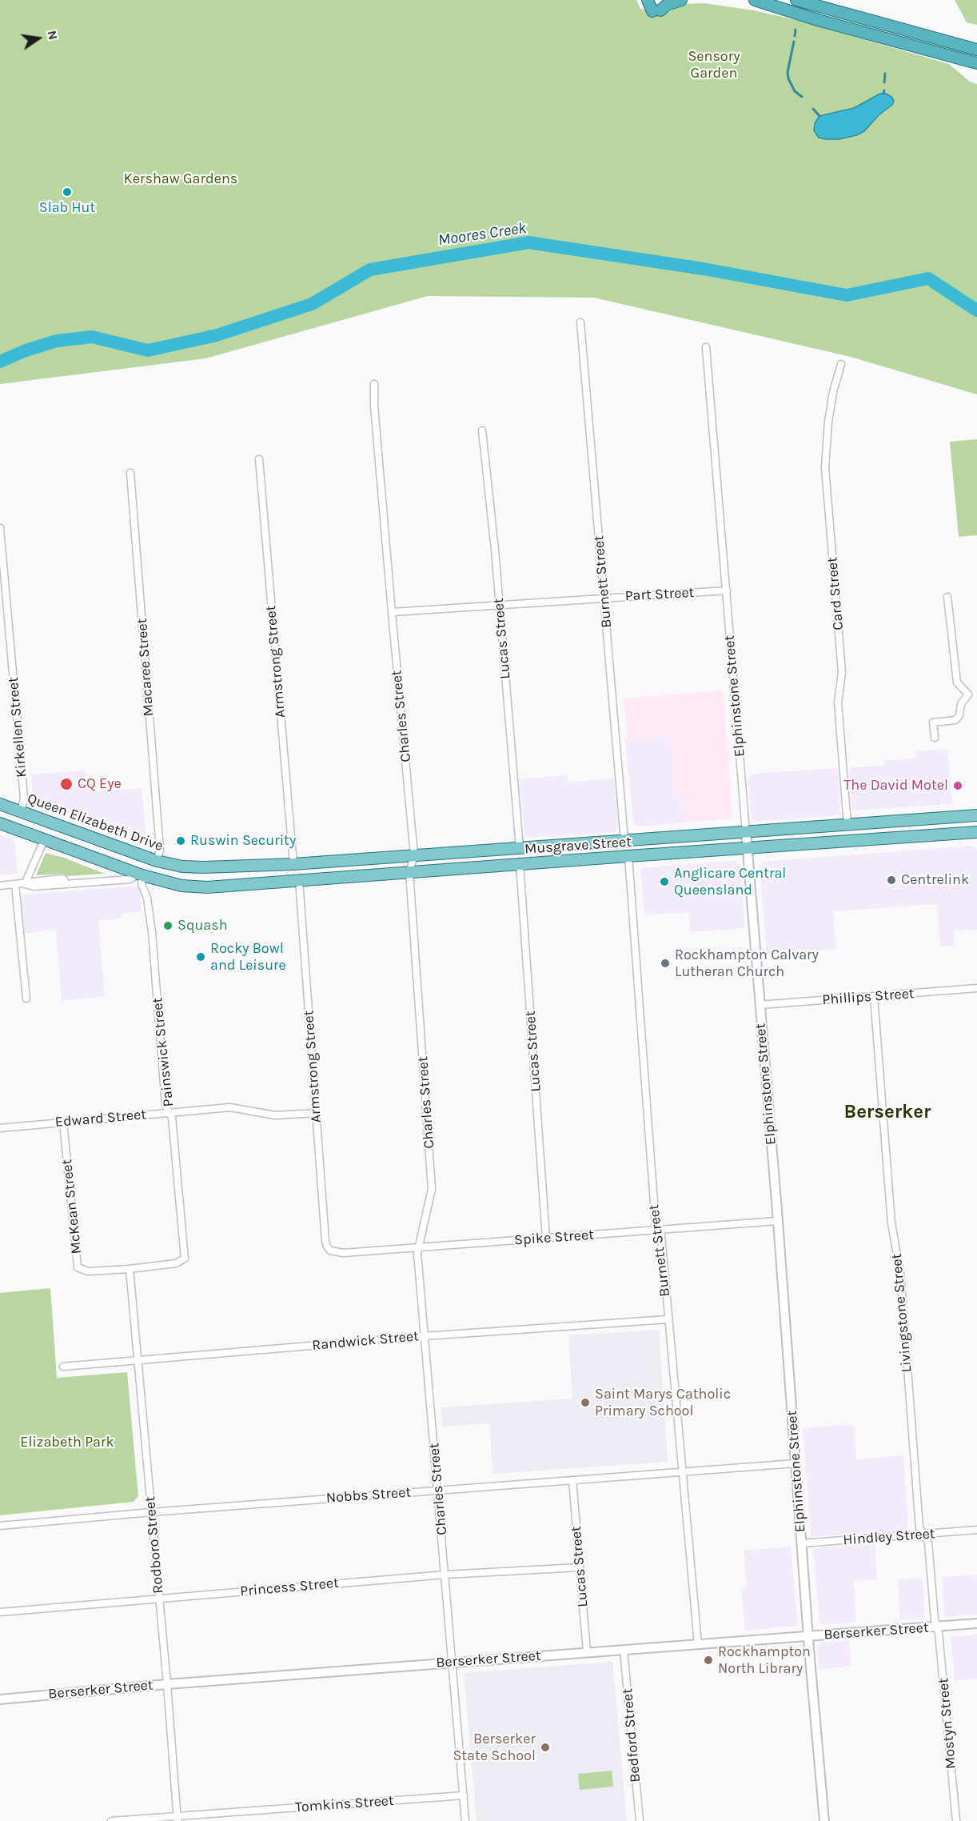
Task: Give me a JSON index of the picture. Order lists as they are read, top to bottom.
{
  "streets": {
    "main road": ["Queen Elizabeth Drive", "Musgrave Street"],
    "street": [
      "Burnett Street",
      "Card Street",
      "Part Street",
      "Lucas Street",
      "Armstrong Street",
      "Macaree Street",
      "Elphinstone Street",
      "Charles Street",
      "Kirkellen Street",
      "Phillips Street",
      "Painswick Street",
      "Edward Street",
      "McKean Street",
      "Spike Street",
      "Livingstone Street",
      "Randwick Street",
      "Nobbs Street",
      "Hindley Street",
      "Rodboro Street",
      "Princess Street",
      "Berserker Street",
      "Mostyn Street",
      "Bedford Street",
      "Tomkins Street"
    ]
  },
  "crossings": [
    ["Burnett Street", "Part Street"],
    ["Burnett Street", "Musgrave Street"],
    ["Burnett Street", "Spike Street"],
    ["Burnett Street", "Randwick Street"],
    ["Burnett Street", "Nobbs Street"],
    ["Burnett Street", "Berserker Street"],
    ["Card Street", "Musgrave Street"],
    ["Part Street", "Lucas Street"],
    ["Part Street", "Elphinstone Street"],
    ["Part Street", "Charles Street"],
    ["Lucas Street", "Musgrave Street"],
    ["Lucas Street", "Spike Street"],
    ["Lucas Street", "Nobbs Street"],
    ["Lucas Street", "Princess Street"],
    ["Lucas Street", "Berserker Street"],
    ["Armstrong Street", "Musgrave Street"],
    ["Armstrong Street", "Edward Street"],
    ["Armstrong Street", "Spike Street"],
    ["Macaree Street", "Queen Elizabeth Drive"],
    ["Elphinstone Street", "Musgrave Street"],
    ["Elphinstone Street", "Phillips Street"],
    ["Elphinstone Street", "Spike Street"],
    ["Elphinstone Street", "Nobbs Street"],
    ["Elphinstone Street", "Hindley Street"],
    ["Elphinstone Street", "Berserker Street"],
    ["Charles Street", "Musgrave Street"],
    ["Charles Street", "Spike Street"],
    ["Charles Street", "Randwick Street"],
    ["Charles Street", "Nobbs Street"],
    ["Charles Street", "Princess Street"],
    ["Charles Street", "Berserker Street"],
    ["Charles Street", "Tomkins Street"],
    ["Kirkellen Street", "Queen Elizabeth Drive"],
    ["Queen Elizabeth Drive", "Musgrave Street"],
    ["Musgrave Street", "Painswick Street"],
    ["Phillips Street", "Livingstone Street"],
    ["Painswick Street", "Edward Street"],
    ["Painswick Street", "McKean Street"],
    ["Edward Street", "McKean Street"],
    ["McKean Street", "Rodboro Street"],
    ["Livingstone Street", "Hindley Street"],
    ["Livingstone Street", "Berserker Street"],
    ["Livingstone Street", "Mostyn Street"],
    ["Randwick Street", "Rodboro Street"],
    ["Nobbs Street", "Rodboro Street"],
    ["Rodboro Street", "Princess Street"],
    ["Rodboro Street", "Berserker Street"],
    ["Rodboro Street", "Tomkins Street"],
    ["Berserker Street", "Mostyn Street"],
    ["Berserker Street", "Bedford Street"]
  ],
  "districts": ["Berserker"],
  "water": ["Moores Creek"],
  "parks": ["Sensory Garden", "Kershaw Gardens", "Elizabeth Park"],
  "places": [
    "Slab Hut",
    "CQ Eye",
    "The David Motel",
    "Ruswin Security",
    "Centrelink",
    "Anglicare Central Queensland",
    "Squash",
    "Rocky Bowl and Leisure",
    "Rockhampton Calvary Lutheran Church",
    "Saint Marys Catholic Primary School",
    "Rockhampton North Library",
    "Berserker State School"
  ],
  "north": "right"
}
